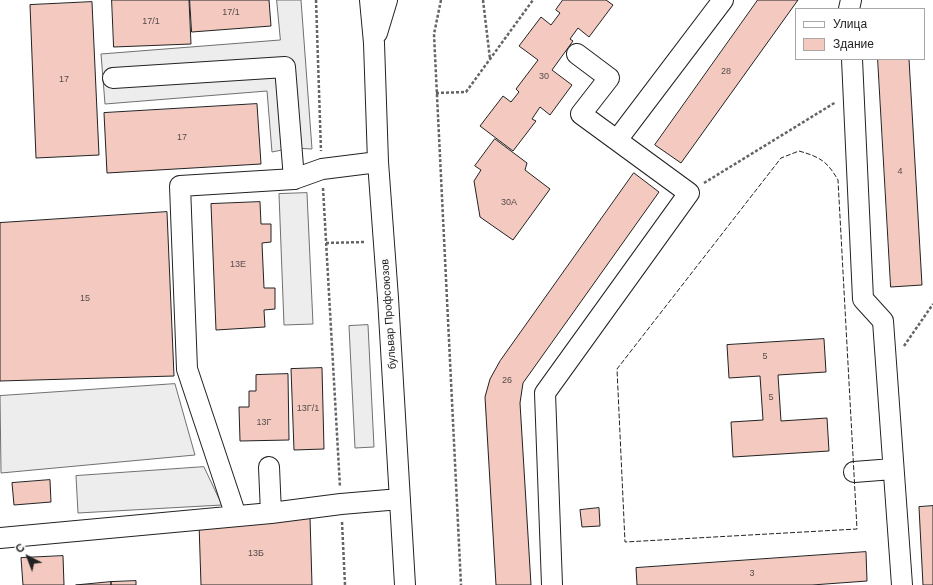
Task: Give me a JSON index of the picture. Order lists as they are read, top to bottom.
{
  "streets": {
    "street": ["бульвар Профсоюзов"]
  },
  "house_numbers": [
    "17/1",
    "17/1",
    "28",
    "30",
    "17",
    "17",
    "4",
    "30А",
    "13Е",
    "15",
    "5",
    "26",
    "5",
    "13Г/1",
    "13Г",
    "13Б",
    "3"
  ],
  "legend": ["Улица", "Здание"],
  "north": "top left"
}
